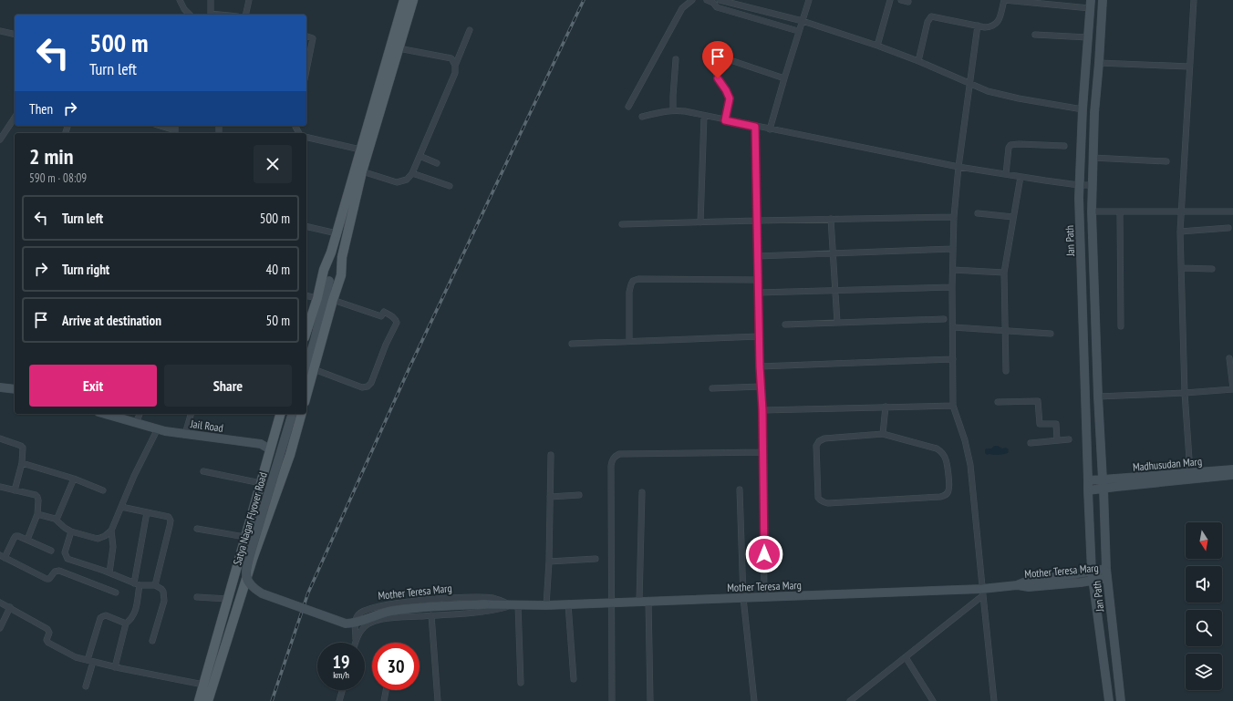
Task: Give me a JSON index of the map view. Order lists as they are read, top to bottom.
{
  "streets": {
    "main road": [
      "Jan Path",
      "Jail Road",
      "Madhusudan Marg",
      "Satya Nagar Flyover Road",
      "Mother Teresa Marg"
    ]
  },
  "crossings": [
    ["Jan Path", "Madhusudan Marg"],
    ["Jan Path", "Mother Teresa Marg"],
    ["Satya Nagar Flyover Road", "Mother Teresa Marg"]
  ],
  "north": "bottom",
  "page": {
    "turn": ["500 m", "Turn left"],
    "then": "Then",
    "heading": ["2 min", "590 m · 08:09"],
    "list": [
      {
        "name": "Turn left",
        "value": "500 m"
      },
      {
        "name": "Turn right",
        "value": "40 m"
      },
      {
        "name": "Arrive at destination",
        "value": "50 m"
      }
    ],
    "buttons": ["Exit", "Share"],
    "speed": "19 km/h",
    "limit": "30"
  }
}
